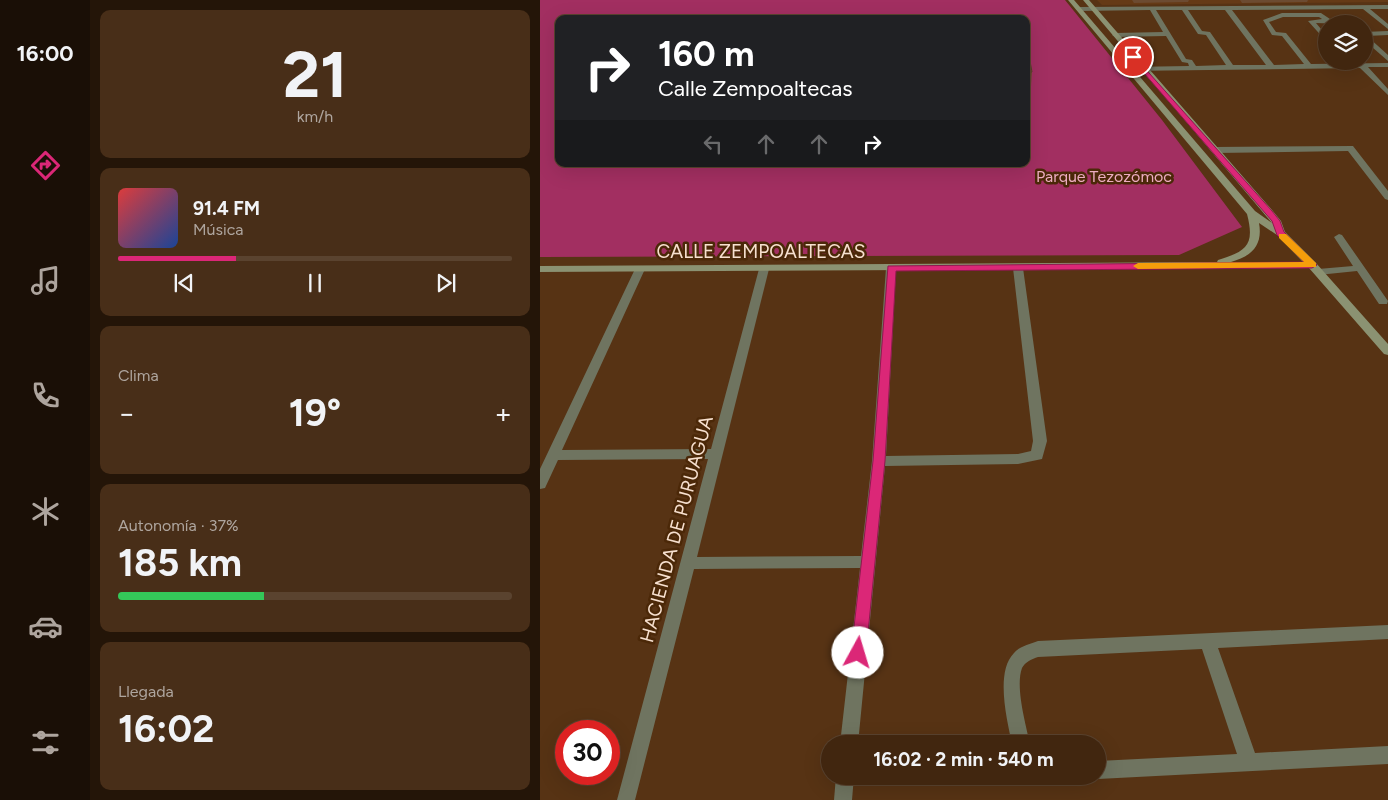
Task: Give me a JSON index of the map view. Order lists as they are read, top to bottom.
{
  "streets": {
    "street": ["CALLE ZEMPOALTECAS", "HACIENDA DE PURUAGUA"]
  },
  "crossings": [
    ["CALLE ZEMPOALTECAS", "HACIENDA DE PURUAGUA"]
  ],
  "parks": ["Parque Tezozómoc"],
  "page": {
    "tabs": "16:00",
    "tile": [
      ["21", "km/h"],
      "Clima",
      ["Autonomía · 37%", "185 km"],
      ["Llegada", "16:02"]
    ],
    "turn": ["160 m", "Calle Zempoaltecas"],
    "song": ["91.4 FM", "Música"],
    "heat": ["−", "19°", "+"],
    "limit": "30",
    "trip": "16:02 · 2 min · 540 m"
  }
}
